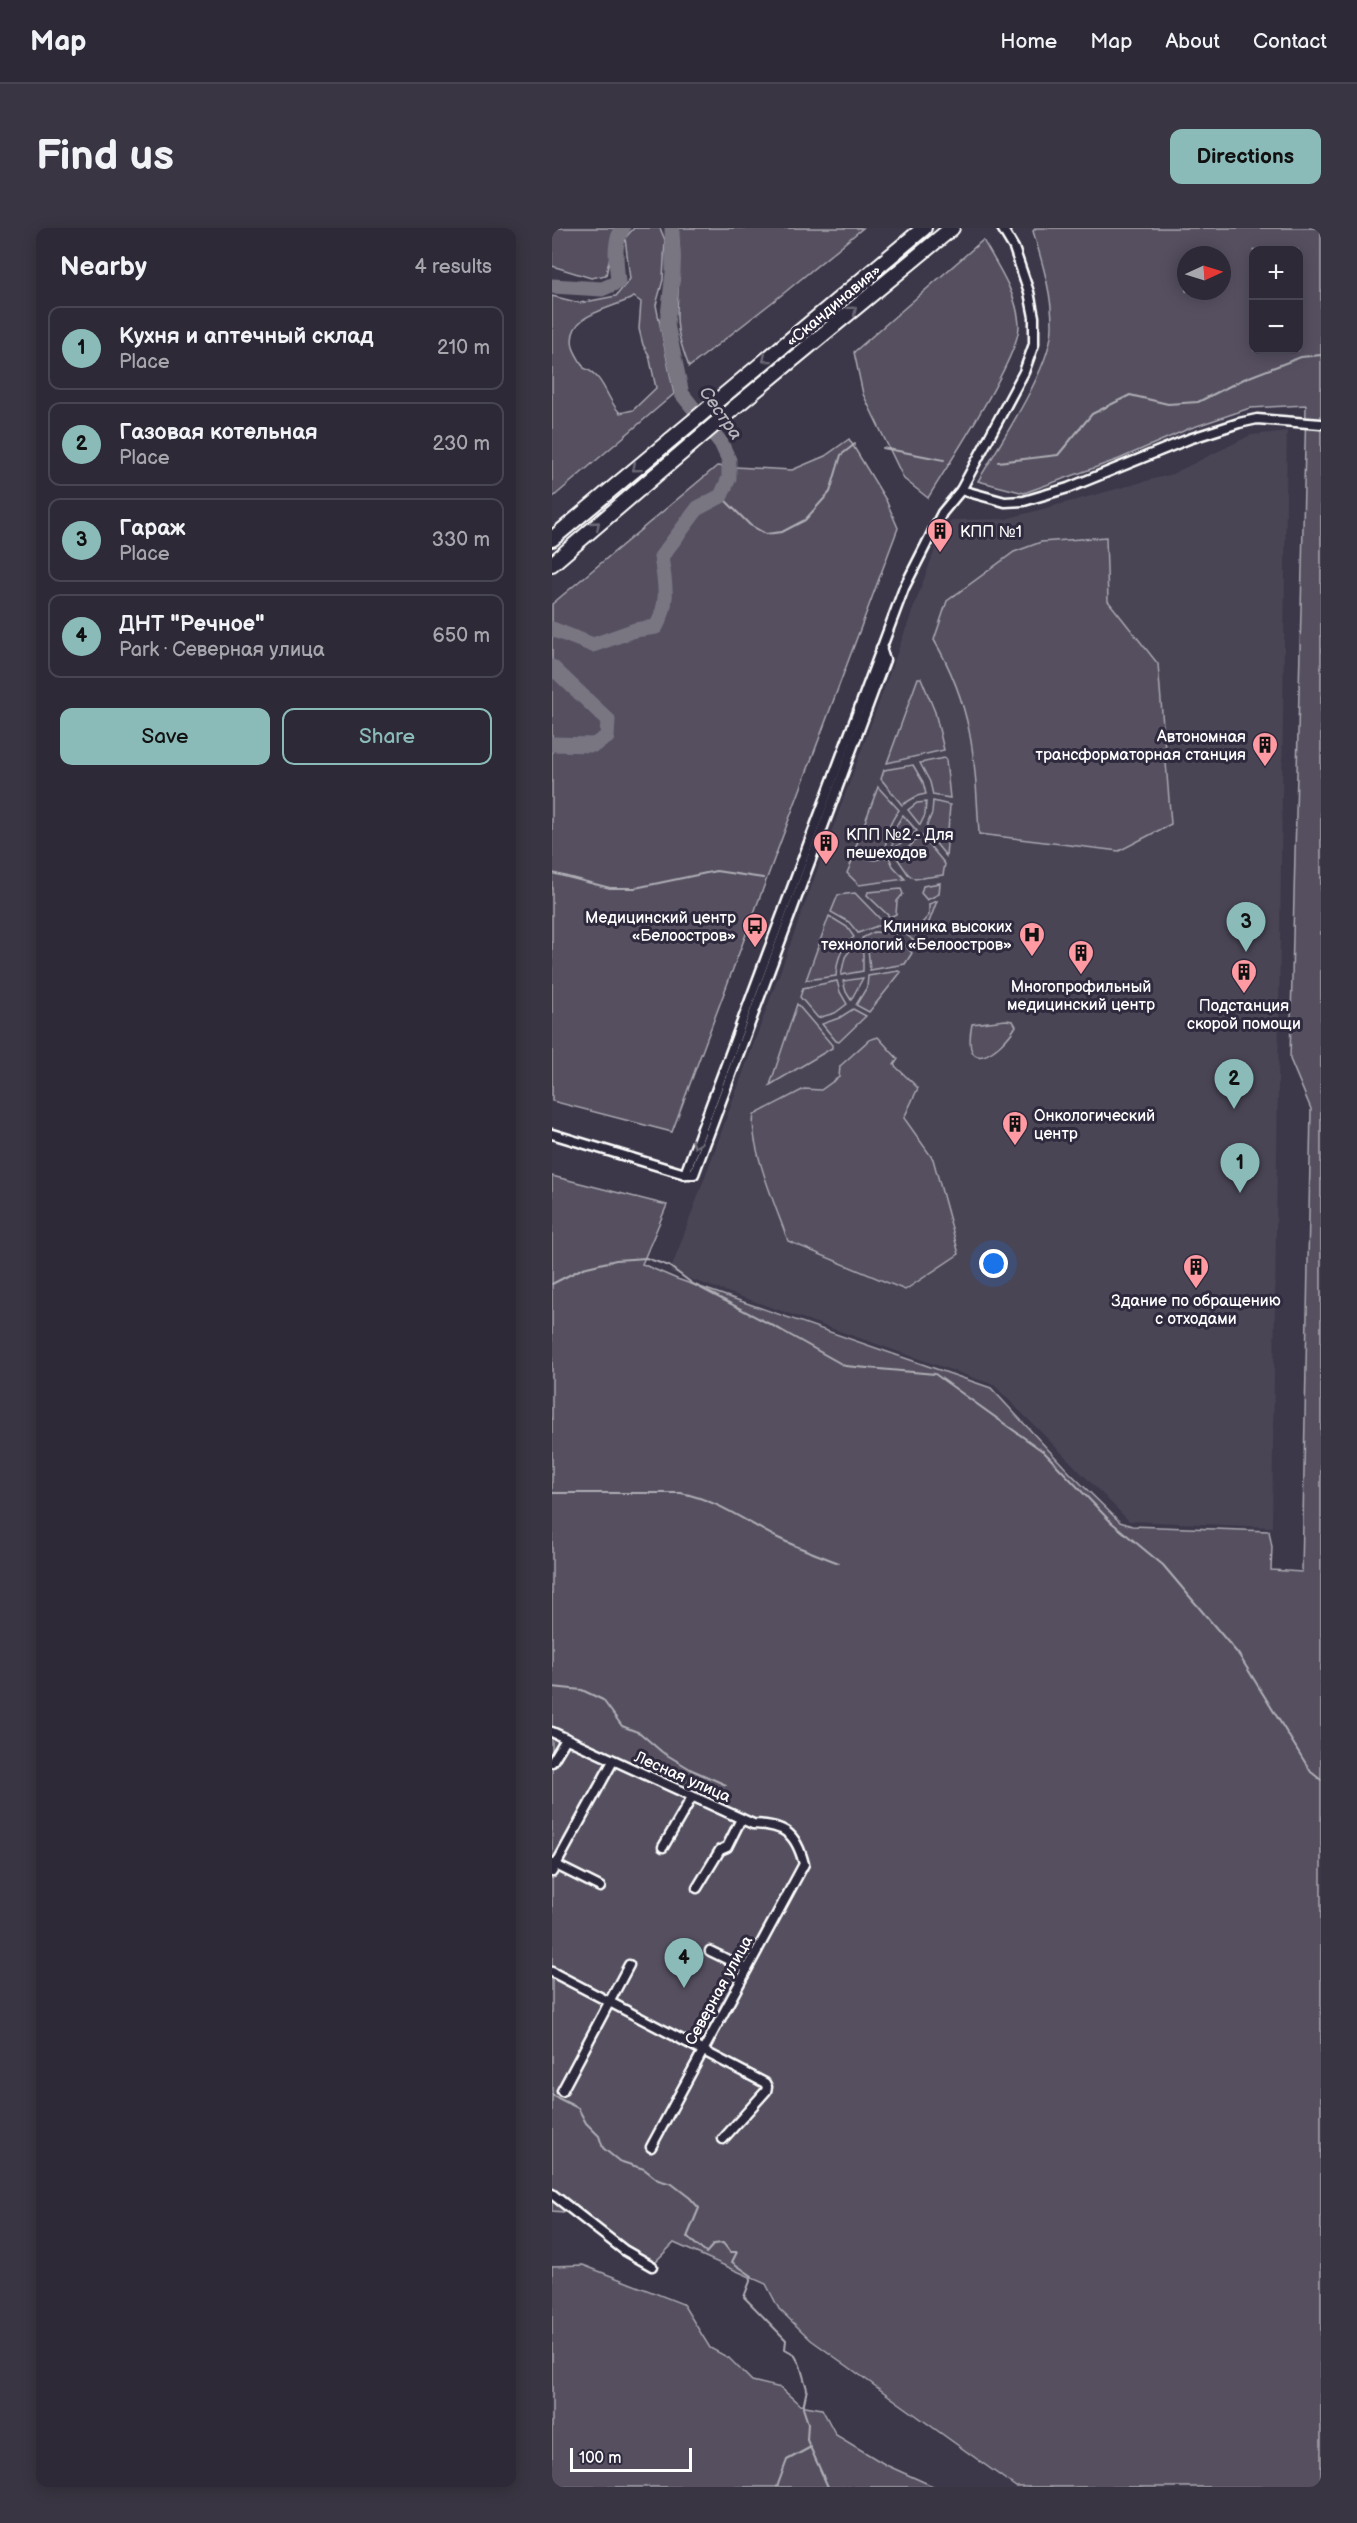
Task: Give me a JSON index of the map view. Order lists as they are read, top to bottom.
{
  "streets": {
    "highway": ["«Скандинавия»"],
    "street": ["Лесная улица", "Северная улица"]
  },
  "crossings": [
    ["Лесная улица", "Северная улица"]
  ],
  "water": ["Сестра"],
  "places": {
    "building": [
      "КПП №1",
      "Автономная трансформаторная станция",
      "КПП №2 - Для пешеходов",
      "Многопрофильный медицинский центр",
      "Подстанция скорой помощи",
      "Онкологический центр",
      "Здание по обращению с отходами"
    ],
    "bus stop": ["Медицинский центр «Белоостров»"],
    "hospital": ["Клиника высоких технологий «Белоостров»"]
  },
  "scale_bar": "100 m",
  "north": "right",
  "page": {
    "header": "Map",
    "nav": [
      "Home",
      "Map",
      "About",
      "Contact"
    ],
    "buttons": [
      "Directions",
      ["Save", "Share"]
    ],
    "title": "Find us",
    "heading": ["Nearby", "4 results"],
    "map_buttons": ["+", "−"],
    "list": [
      {
        "mark": "1",
        "name": "Кухня и аптечный склад",
        "note": "Place",
        "value": "210 m"
      },
      {
        "mark": "2",
        "name": "Газовая котельная",
        "note": "Place",
        "value": "230 m"
      },
      {
        "mark": "3",
        "name": "Гараж",
        "note": "Place",
        "value": "330 m"
      },
      {
        "mark": "4",
        "name": "ДНТ \"Речное\"",
        "note": "Park · Северная улица",
        "value": "650 m"
      }
    ],
    "pins": [
      "3",
      "2",
      "1",
      "4"
    ],
    "scale": "100 m"
  }
}
